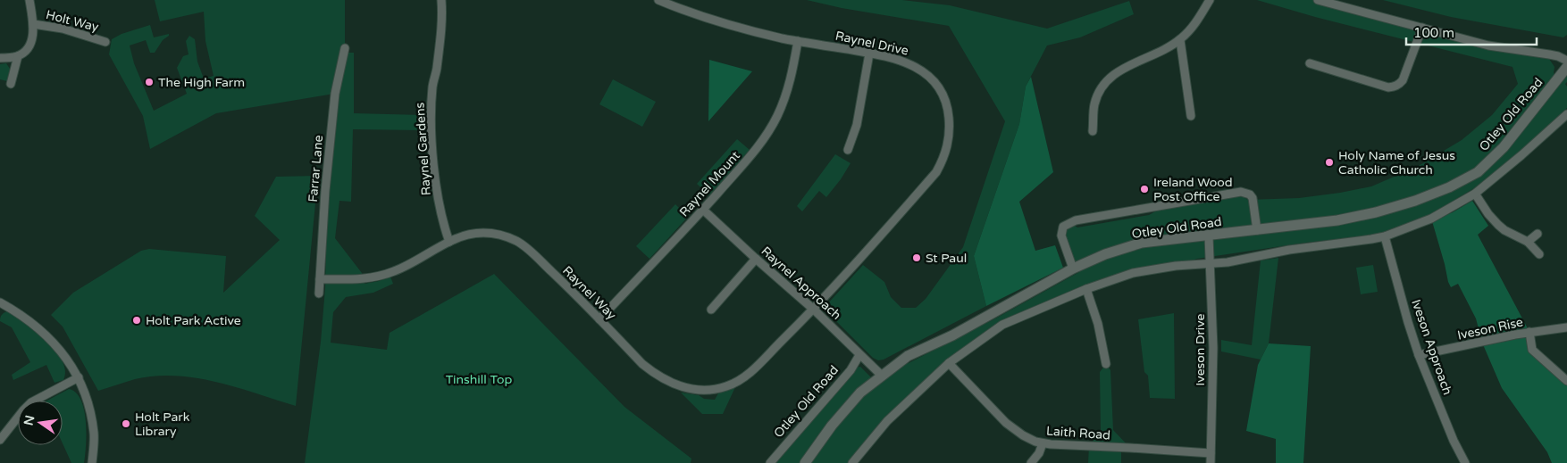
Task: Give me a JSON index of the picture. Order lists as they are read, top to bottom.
{
  "streets": {
    "street": [
      "Holt Way",
      "Raynel Drive",
      "Otley Old Road",
      "Raynel Gardens",
      "Farrar Lane",
      "Raynel Mount",
      "Raynel Approach",
      "Raynel Way",
      "Iveson Rise",
      "Iveson Approach",
      "Iveson Drive",
      "Laith Road"
    ]
  },
  "crossings": [
    ["Raynel Drive", "Raynel Mount"],
    ["Raynel Drive", "Raynel Approach"],
    ["Raynel Drive", "Raynel Way"],
    ["Otley Old Road", "Raynel Approach"],
    ["Otley Old Road", "Iveson Drive"],
    ["Raynel Gardens", "Raynel Way"],
    ["Farrar Lane", "Raynel Way"],
    ["Raynel Mount", "Raynel Approach"],
    ["Raynel Mount", "Raynel Way"],
    ["Raynel Approach", "Raynel Way"],
    ["Iveson Rise", "Iveson Approach"],
    ["Iveson Drive", "Laith Road"]
  ],
  "parks": ["Tinshill Top"],
  "places": [
    "The High Farm",
    "Holy Name of Jesus Catholic Church",
    "Ireland Wood Post Office",
    "St Paul",
    "Holt Park Active",
    "Holt Park Library"
  ],
  "scale_bar": "100 m",
  "north": "left"
}
